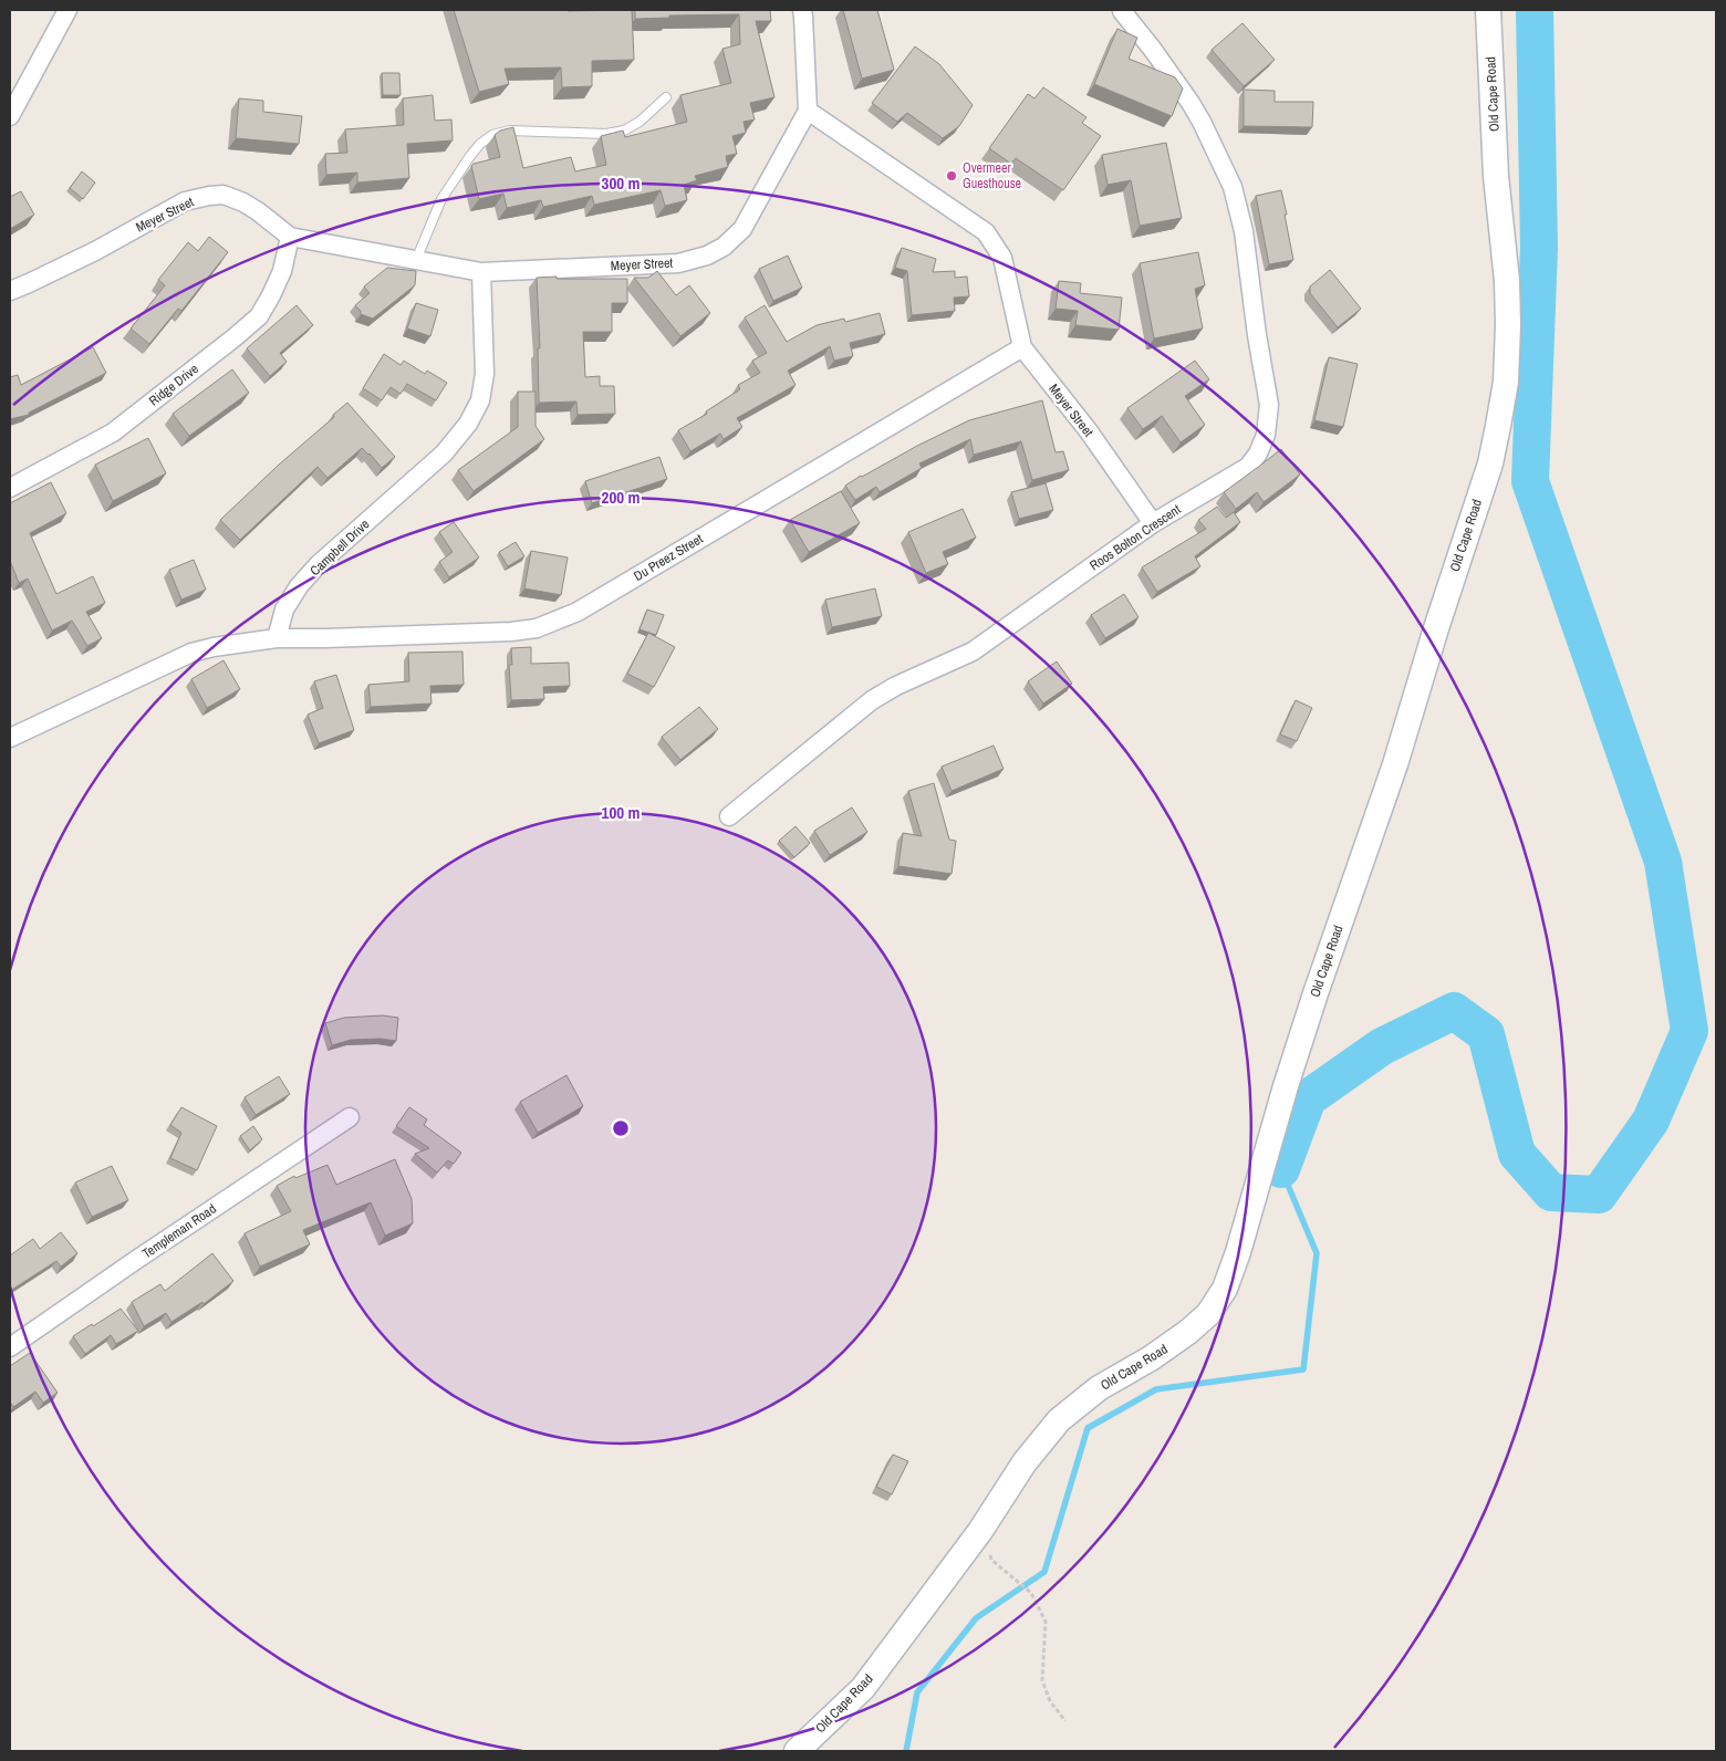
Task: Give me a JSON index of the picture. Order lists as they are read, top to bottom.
{
  "streets": {
    "street": [
      "Old Cape Road",
      "Meyer Street",
      "Ridge Drive",
      "Roos Bolton Crescent",
      "Campbell Drive",
      "Du Preez Street",
      "Templeman Road"
    ]
  },
  "crossings": [
    ["Meyer Street", "Ridge Drive"],
    ["Meyer Street", "Roos Bolton Crescent"],
    ["Meyer Street", "Campbell Drive"],
    ["Meyer Street", "Du Preez Street"],
    ["Campbell Drive", "Du Preez Street"]
  ],
  "places": ["Overmeer Guesthouse"],
  "rings": ["300 m", "200 m", "100 m"]
}
